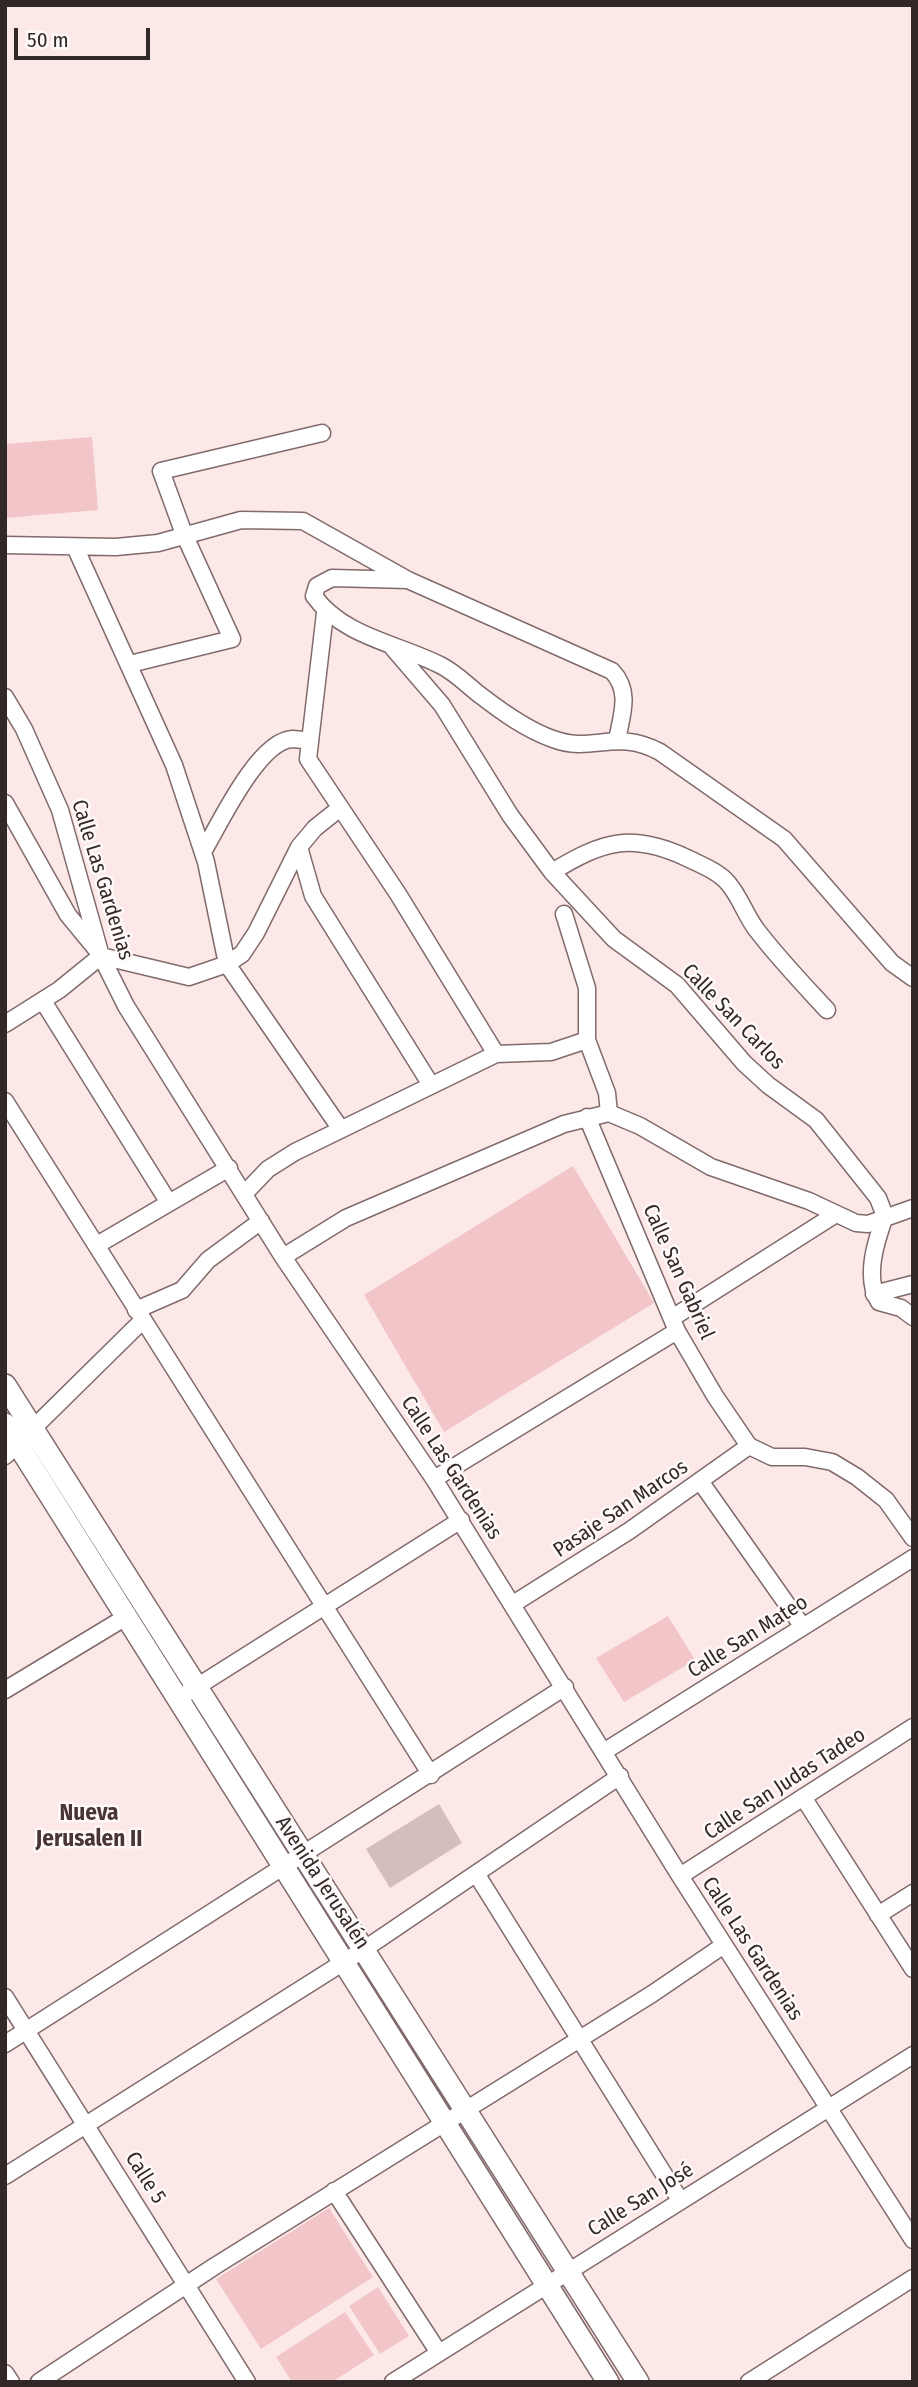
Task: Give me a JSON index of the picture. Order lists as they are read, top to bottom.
{
  "streets": {
    "street": [
      "Calle Las Gardenias",
      "Calle San Carlos",
      "Calle San Gabriel",
      "Pasaje San Marcos",
      "Calle San Mateo",
      "Calle San Judas Tadeo",
      "Avenida Jerusalén",
      "Calle 5",
      "Calle San José"
    ]
  },
  "crossings": [
    ["Calle Las Gardenias", "Pasaje San Marcos"],
    ["Calle Las Gardenias", "Calle San Mateo"],
    ["Calle Las Gardenias", "Calle San Judas Tadeo"],
    ["Calle Las Gardenias", "Calle San José"],
    ["Calle San Gabriel", "Pasaje San Marcos"],
    ["Avenida Jerusalén", "Calle San José"]
  ],
  "districts": ["Nueva Jerusalen II"],
  "scale_bar": "50 m"
}
